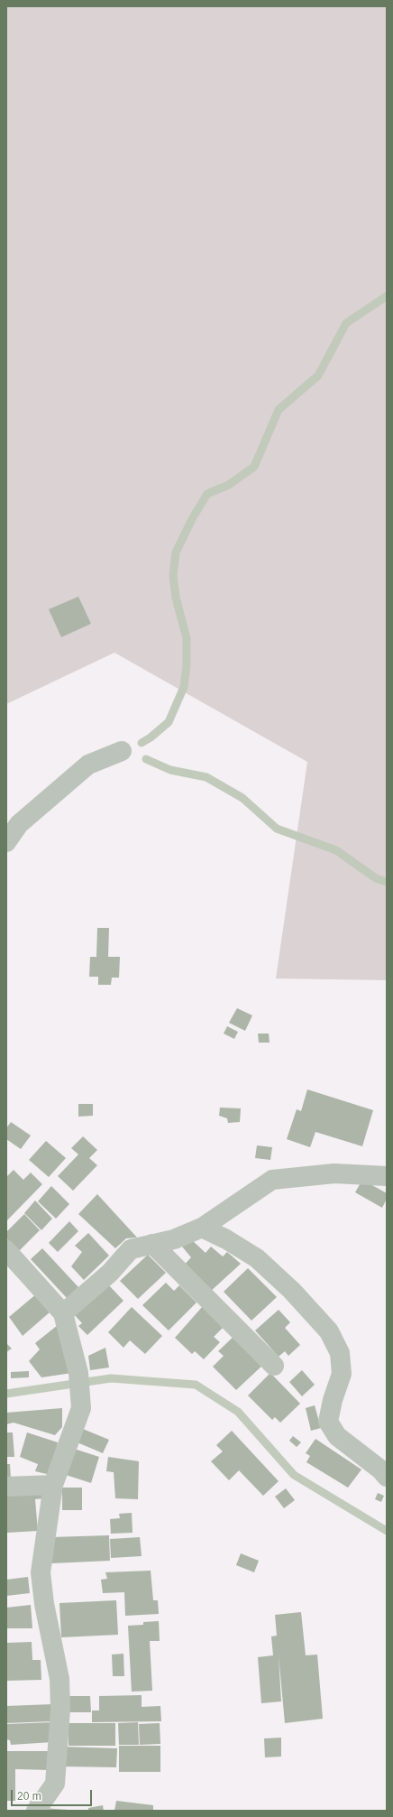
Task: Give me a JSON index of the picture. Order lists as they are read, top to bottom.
{
  "scale_bar": "20 m"
}
